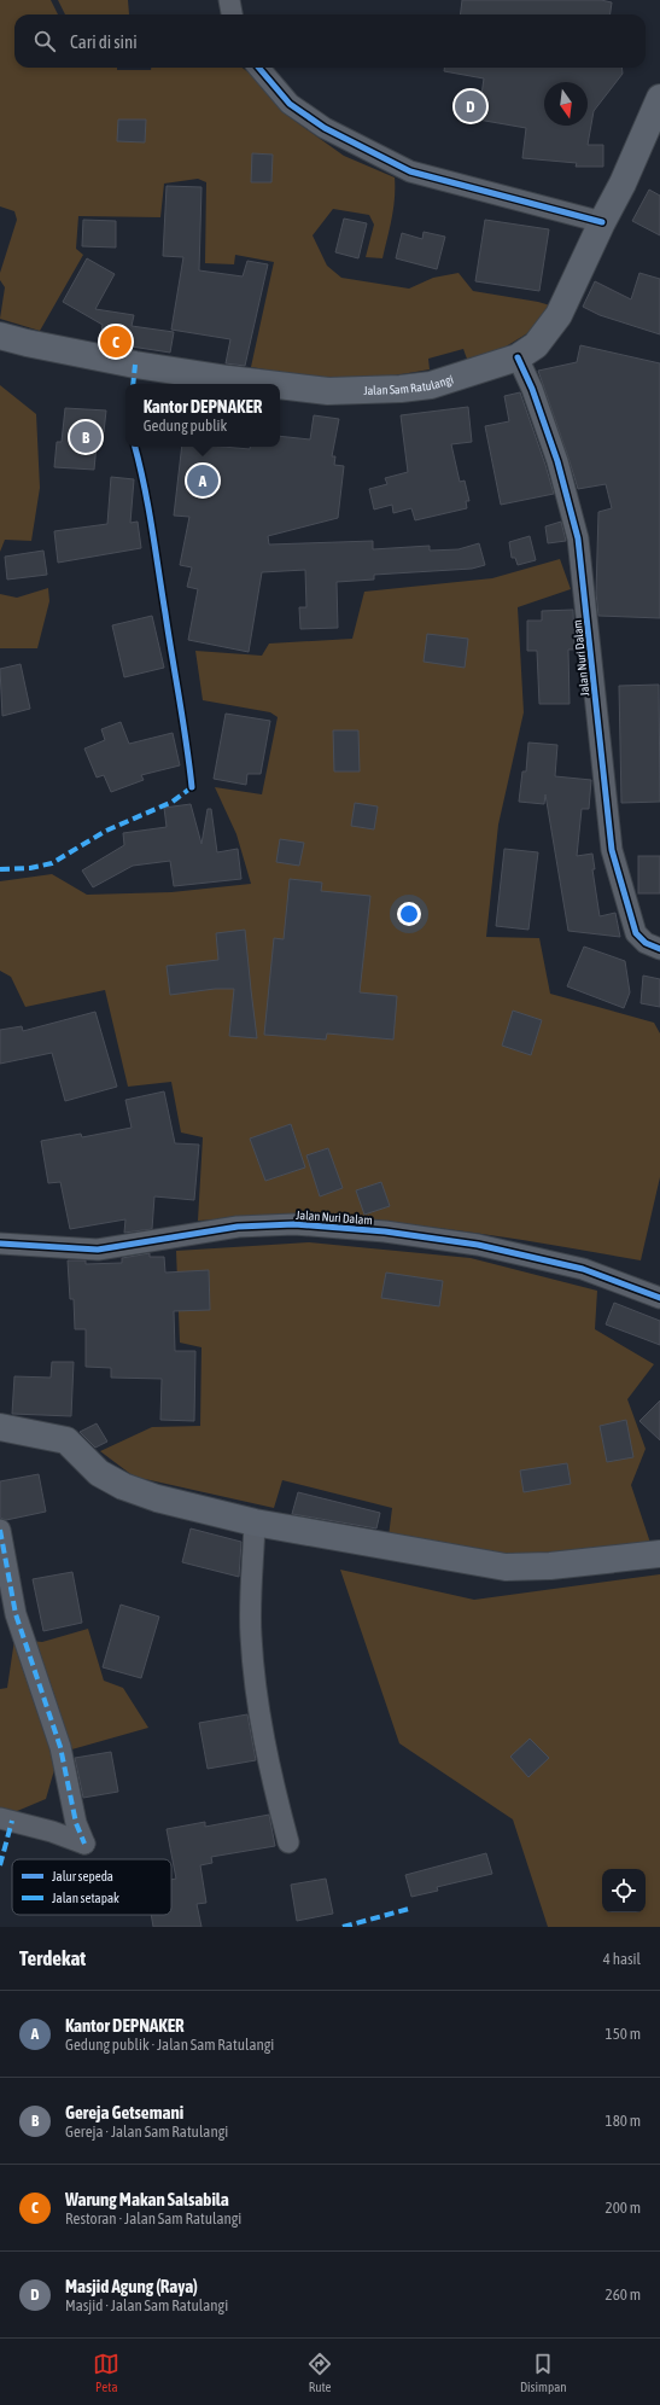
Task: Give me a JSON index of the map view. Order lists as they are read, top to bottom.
{
  "streets": {
    "main road": ["Jalan Sam Ratulangi"],
    "street": ["Jalan Nuri Dalam"]
  },
  "crossings": [
    ["Jalan Sam Ratulangi", "Jalan Nuri Dalam"]
  ],
  "legend": ["Jalur sepeda", "Jalan setapak"],
  "north": "bottom",
  "page": {
    "search": "Cari di sini",
    "pins": [
      "D",
      "C",
      "B",
      "A"
    ],
    "popup": ["Kantor DEPNAKER", "Gedung publik"],
    "heading": ["Terdekat", "4 hasil"],
    "list": [
      {
        "mark": "A",
        "name": "Kantor DEPNAKER",
        "note": "Gedung publik · Jalan Sam Ratulangi",
        "value": "150 m"
      },
      {
        "mark": "B",
        "name": "Gereja Getsemani",
        "note": "Gereja · Jalan Sam Ratulangi",
        "value": "180 m"
      },
      {
        "mark": "C",
        "name": "Warung Makan Salsabila",
        "note": "Restoran · Jalan Sam Ratulangi",
        "value": "200 m"
      },
      {
        "mark": "D",
        "name": "Masjid Agung (Raya)",
        "note": "Masjid · Jalan Sam Ratulangi",
        "value": "260 m"
      }
    ],
    "nav": ["Peta", "Rute", "Disimpan"]
  }
}
